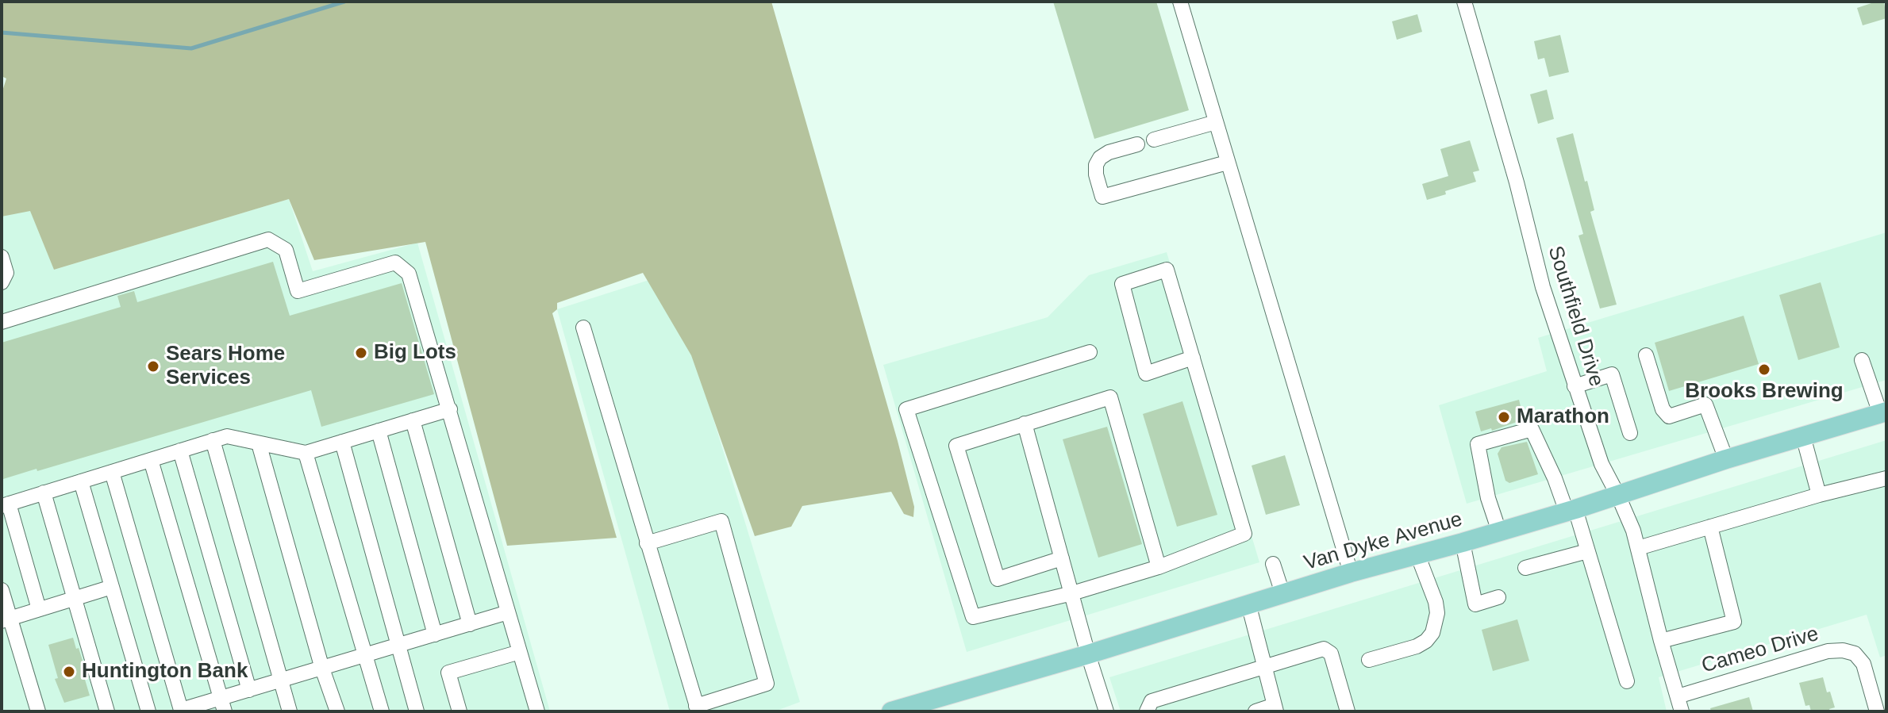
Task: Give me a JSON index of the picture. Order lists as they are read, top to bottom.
{
  "streets": {
    "main road": ["Van Dyke Avenue"],
    "street": ["Southfield Drive", "Cameo Drive"]
  },
  "crossings": [
    ["Southfield Drive", "Van Dyke Avenue"],
    ["Southfield Drive", "Cameo Drive"]
  ],
  "places": [
    "Big Lots",
    "Sears Home Services",
    "Brooks Brewing",
    "Marathon",
    "Huntington Bank"
  ]
}
